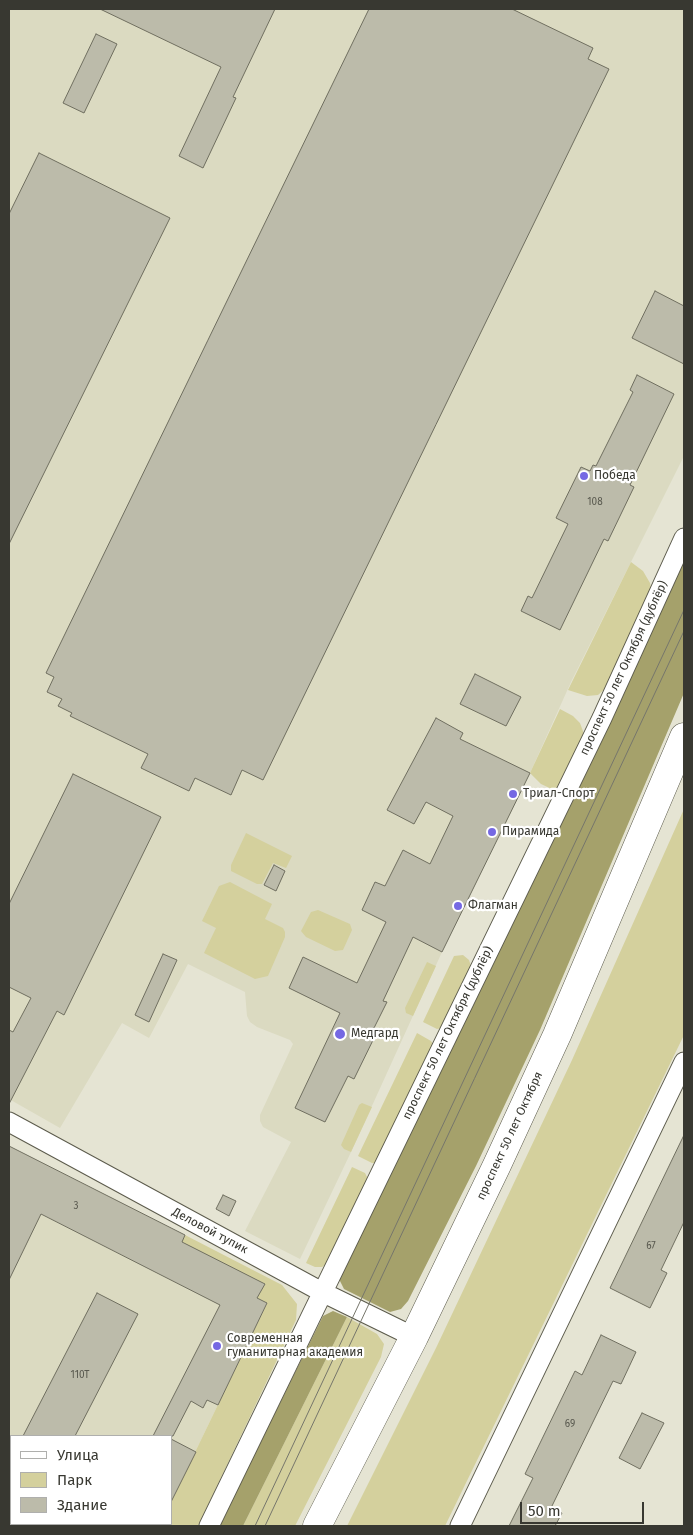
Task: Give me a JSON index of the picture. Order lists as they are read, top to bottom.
{
  "streets": {
    "main road": ["проспект 50 лет Октября"],
    "street": ["проспект 50 лет Октября (дублёр)", "Деловой тупик"]
  },
  "crossings": [
    ["проспект 50 лет Октября (дублёр)", "Деловой тупик"],
    ["проспект 50 лет Октября", "Деловой тупик"]
  ],
  "places": [
    "Победа",
    "Триал-Спорт",
    "Пирамида",
    "Флагман",
    "Медгард",
    "Современная гуманитарная академия"
  ],
  "house_numbers": [
    "108",
    "3",
    "67",
    "110Т",
    "69"
  ],
  "legend": ["Улица", "Парк", "Здание"],
  "scale_bar": "50 m"
}
